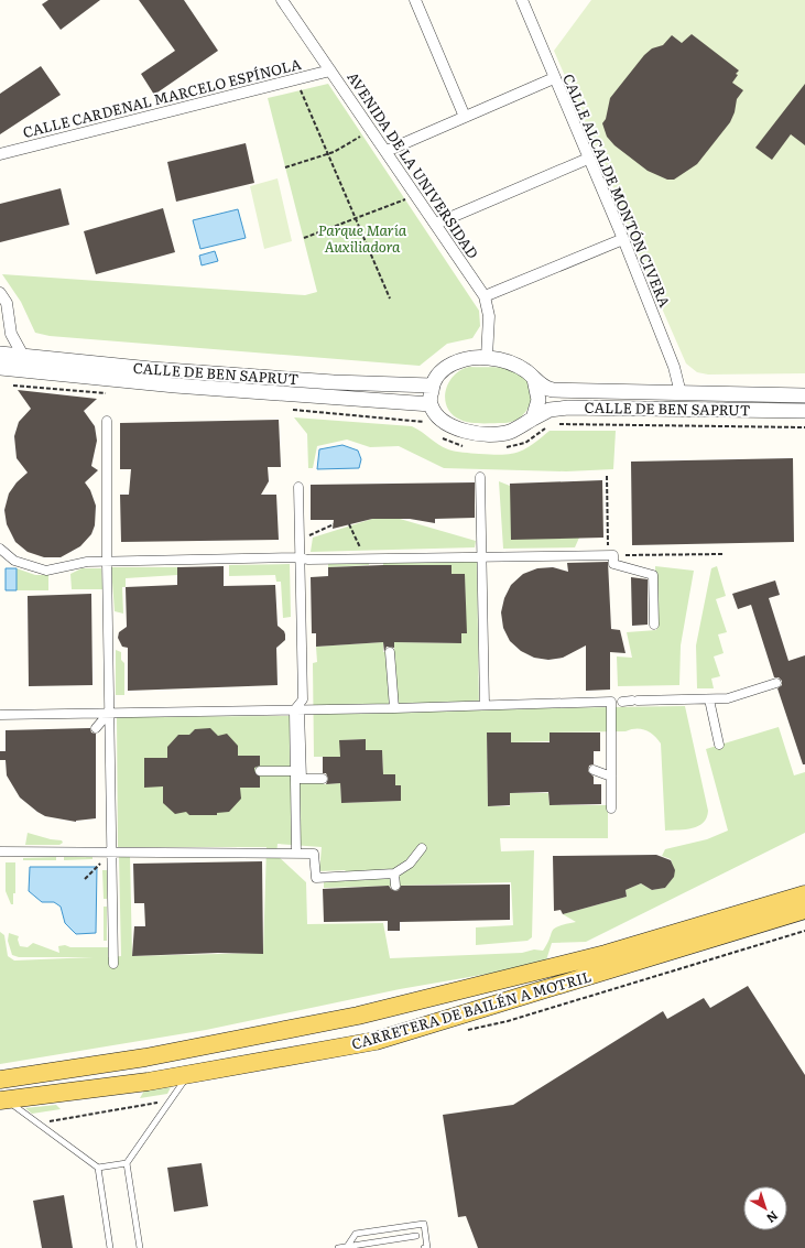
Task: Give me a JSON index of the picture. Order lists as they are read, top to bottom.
{
  "streets": {
    "main road": ["CARRETERA DE BAILÉN A MOTRIL"],
    "street": [
      "CALLE CARDENAL MARCELO ESPÍNOLA",
      "AVENIDA DE LA UNIVERSIDAD",
      "CALLE ALCALDE MONTÓN CIVERA",
      "CALLE DE BEN SAPRUT"
    ]
  },
  "crossings": [
    ["CALLE CARDENAL MARCELO ESPÍNOLA", "AVENIDA DE LA UNIVERSIDAD"],
    ["AVENIDA DE LA UNIVERSIDAD", "CALLE DE BEN SAPRUT"],
    ["CALLE ALCALDE MONTÓN CIVERA", "CALLE DE BEN SAPRUT"]
  ],
  "parks": ["Parque María Auxiliadora"],
  "north": "bottom right"
}
